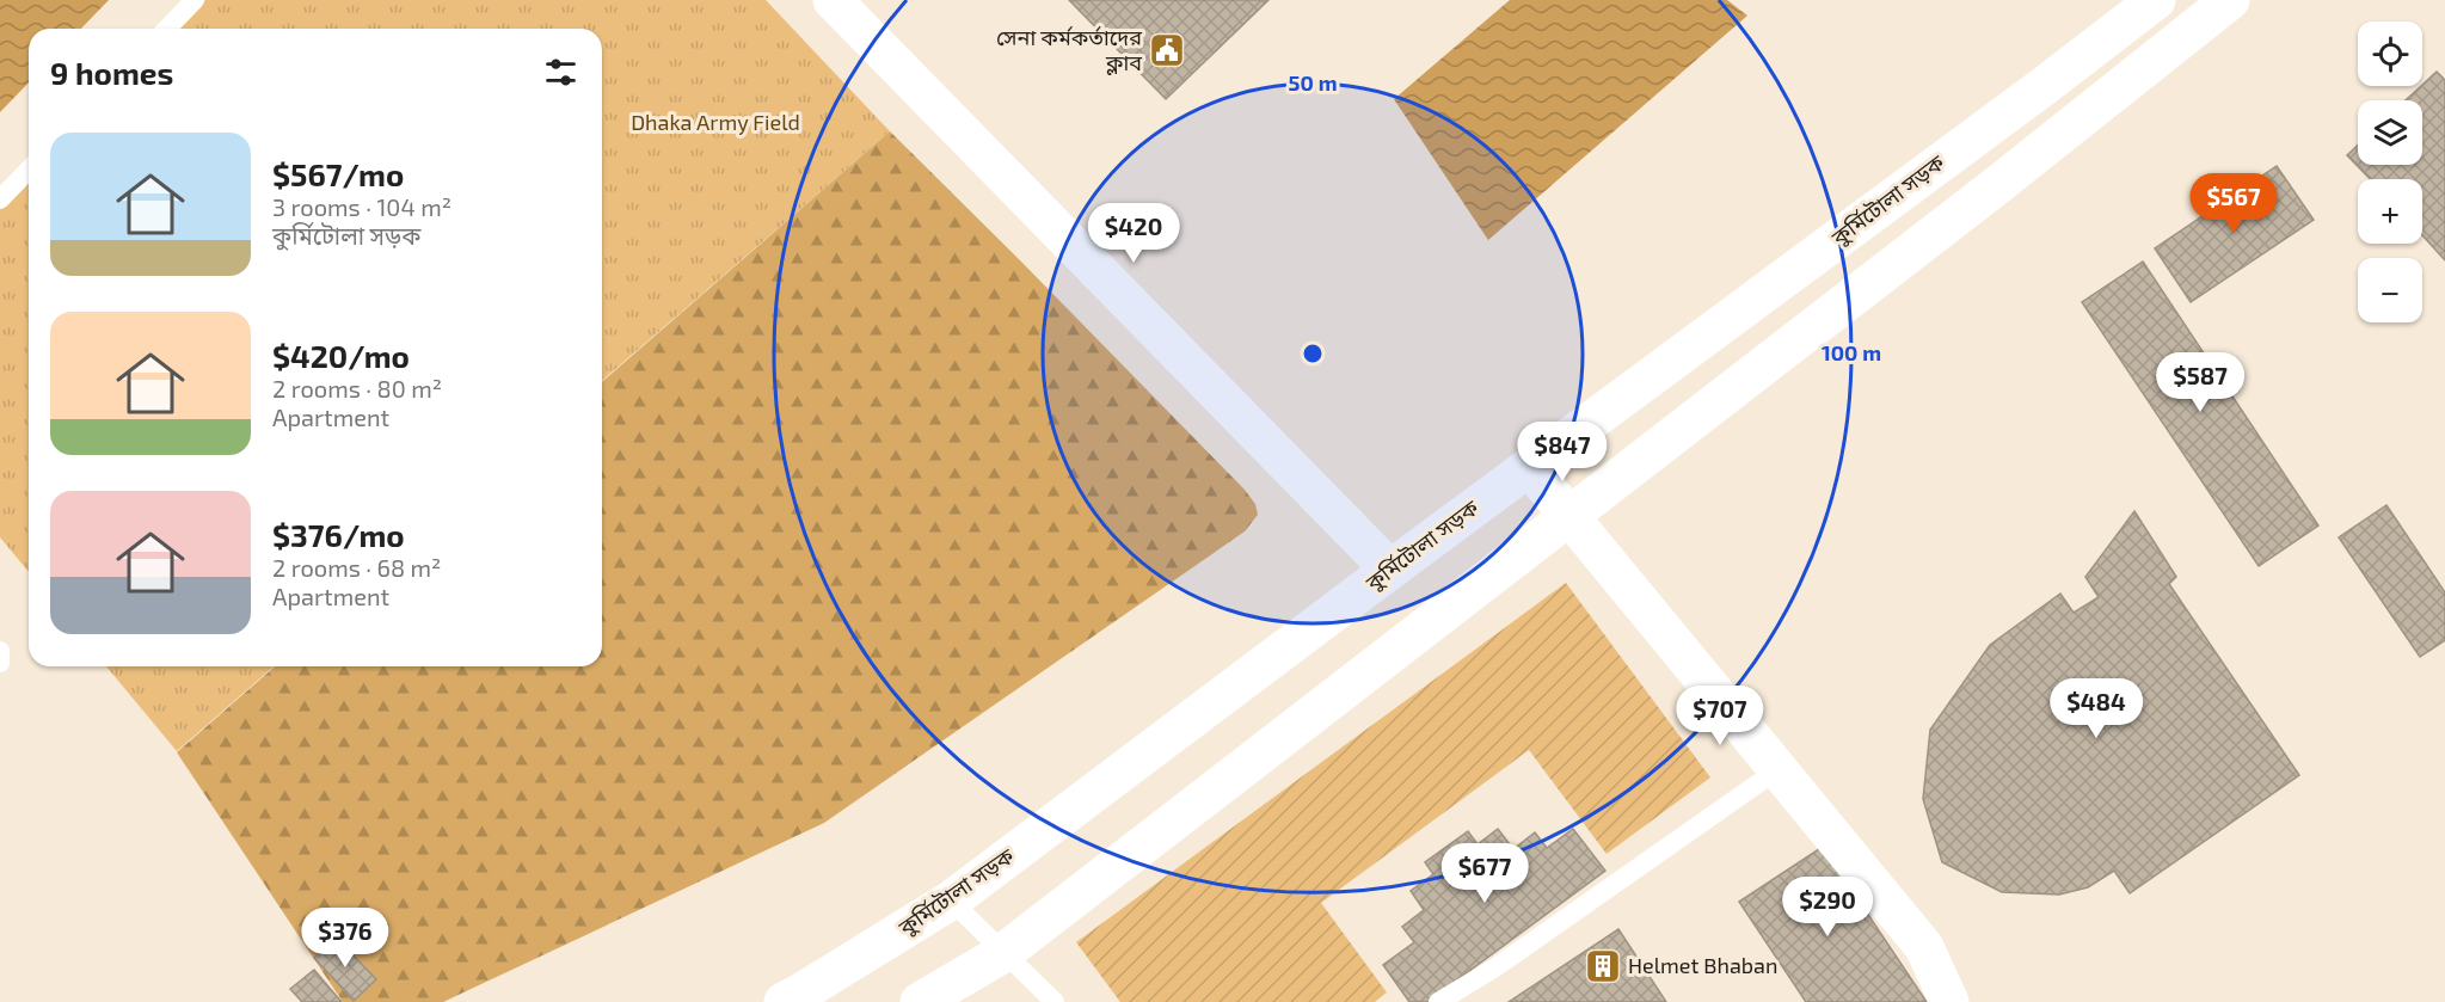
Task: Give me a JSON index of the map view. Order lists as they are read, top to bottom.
{
  "streets": {
    "main road": ["কুর্মিটোলা সড়ক"]
  },
  "parks": ["Dhaka Army Field"],
  "places": {
    "public building": ["সেনা কর্মকর্তাদের ক্লাব"],
    "building": ["Helmet Bhaban"]
  },
  "page": {
    "map_buttons": ["+", "−"],
    "heading": "9 homes",
    "list": [
      {
        "name": "$567/mo",
        "note": "3 rooms · 104 m² · কুর্মিটোলা সড়ক"
      },
      {
        "name": "$420/mo",
        "note": "2 rooms · 80 m² · Apartment"
      },
      {
        "name": "$376/mo",
        "note": "2 rooms · 68 m² · Apartment"
      }
    ],
    "price": [
      "$567",
      "$420",
      "$587",
      "$847",
      "$484",
      "$707",
      "$677",
      "$290",
      "$376"
    ]
  },
  "rings": ["50 m", "100 m"]
}
